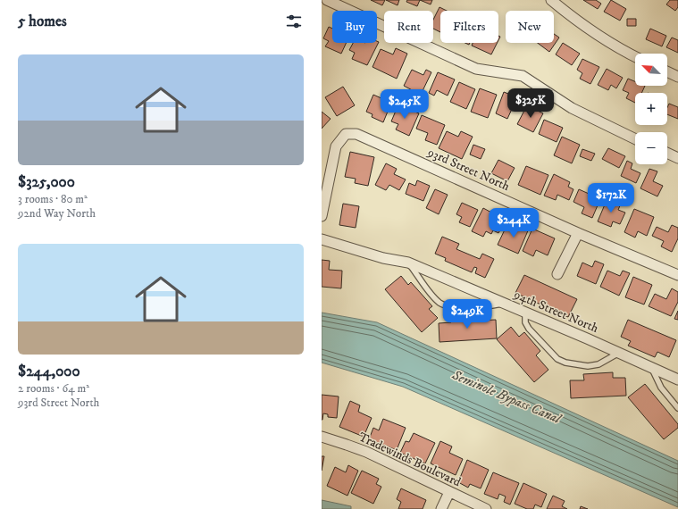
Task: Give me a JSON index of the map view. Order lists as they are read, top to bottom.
{
  "streets": {
    "street": ["93rd Street North", "94th Street North", "Tradewinds Boulevard"]
  },
  "water": ["Seminole Bypass Canal"],
  "north": "top left",
  "page": {
    "heading": "5 homes",
    "chip": [
      "Buy",
      "Rent",
      "Filters",
      "New"
    ],
    "list": [
      {
        "name": "$325,000",
        "note": "3 rooms · 80 m² · 92nd Way North"
      },
      {
        "name": "$244,000",
        "note": "2 rooms · 64 m² · 93rd Street North"
      }
    ],
    "map_buttons": ["+", "−"],
    "price": [
      "$325K",
      "$245K",
      "$172K",
      "$244K",
      "$249K"
    ]
  }
}
